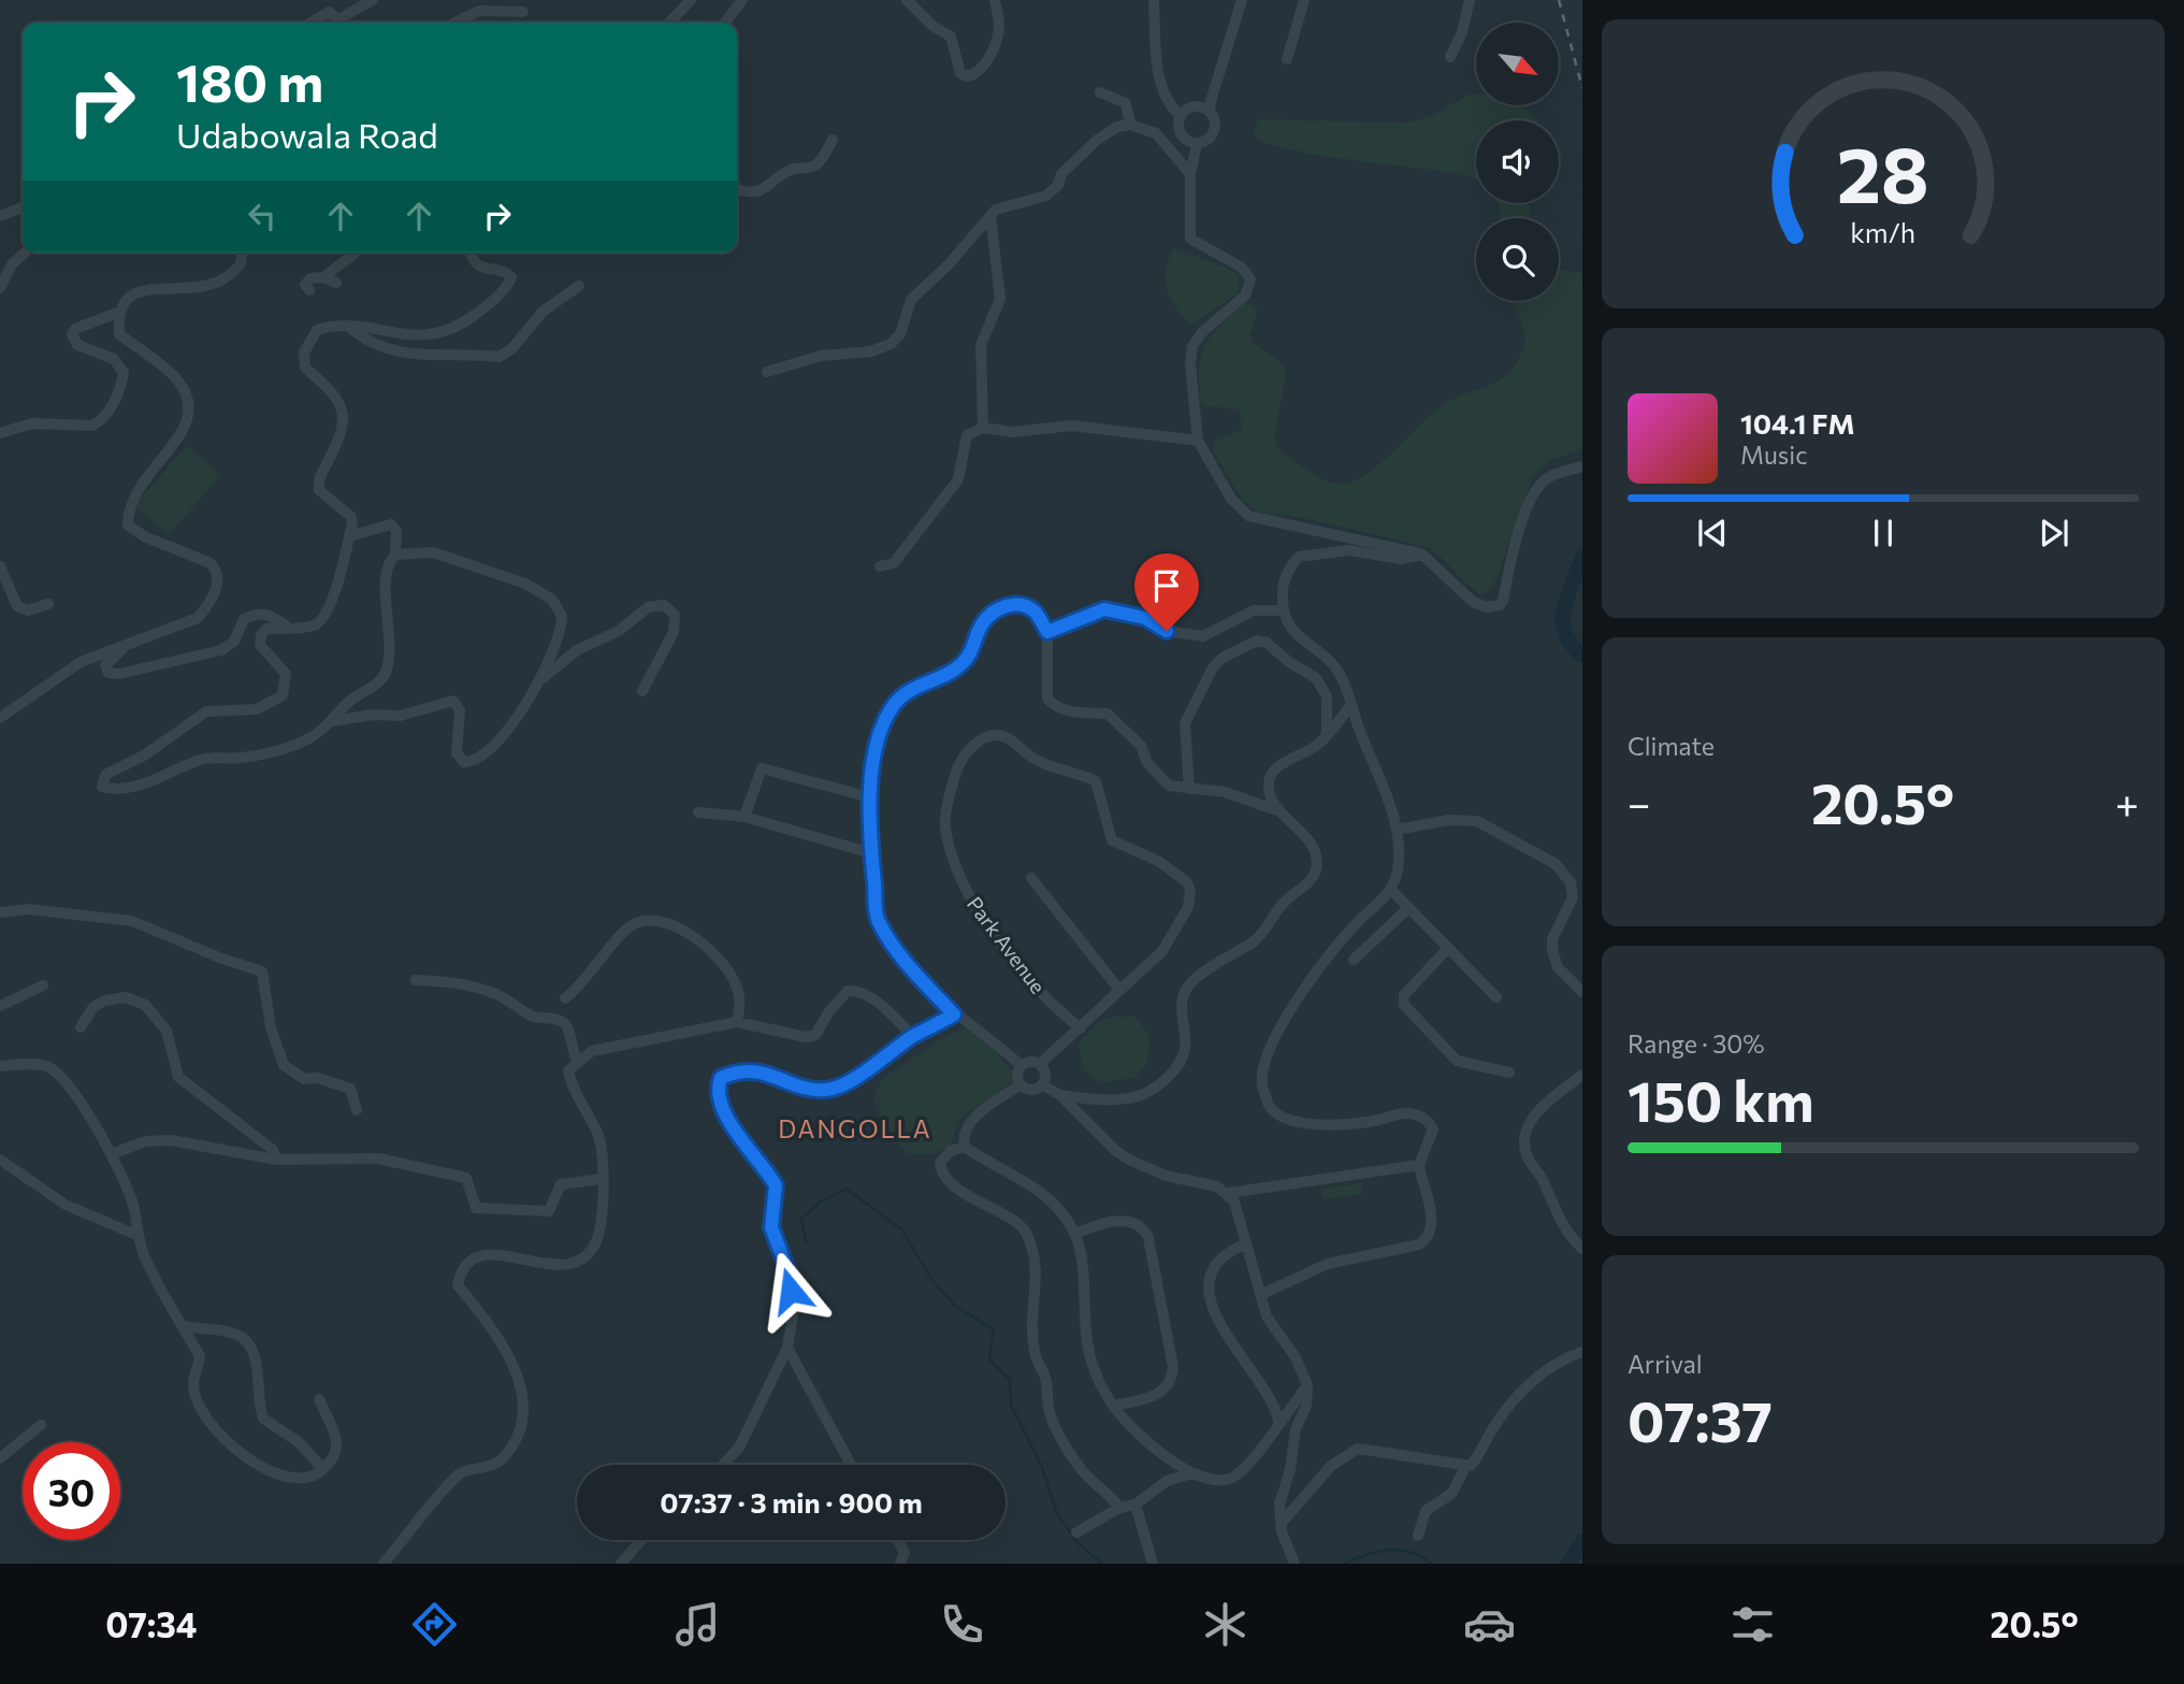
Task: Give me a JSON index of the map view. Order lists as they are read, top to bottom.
{
  "streets": {
    "street": ["Park Avenue"]
  },
  "districts": ["DANGOLLA"],
  "north": "bottom right",
  "page": {
    "turn": ["180 m", "Udabowala Road"],
    "song": ["104.1 FM", "Music"],
    "tile": [
      "Climate",
      ["Range · 30%", "150 km"],
      ["Arrival", "07:37"]
    ],
    "heat": ["−", "20.5°", "+"],
    "limit": "30",
    "trip": "07:37 · 3 min · 900 m",
    "tabs": ["07:34", "20.5°"],
    "gauge": ["28", "km/h"]
  }
}
